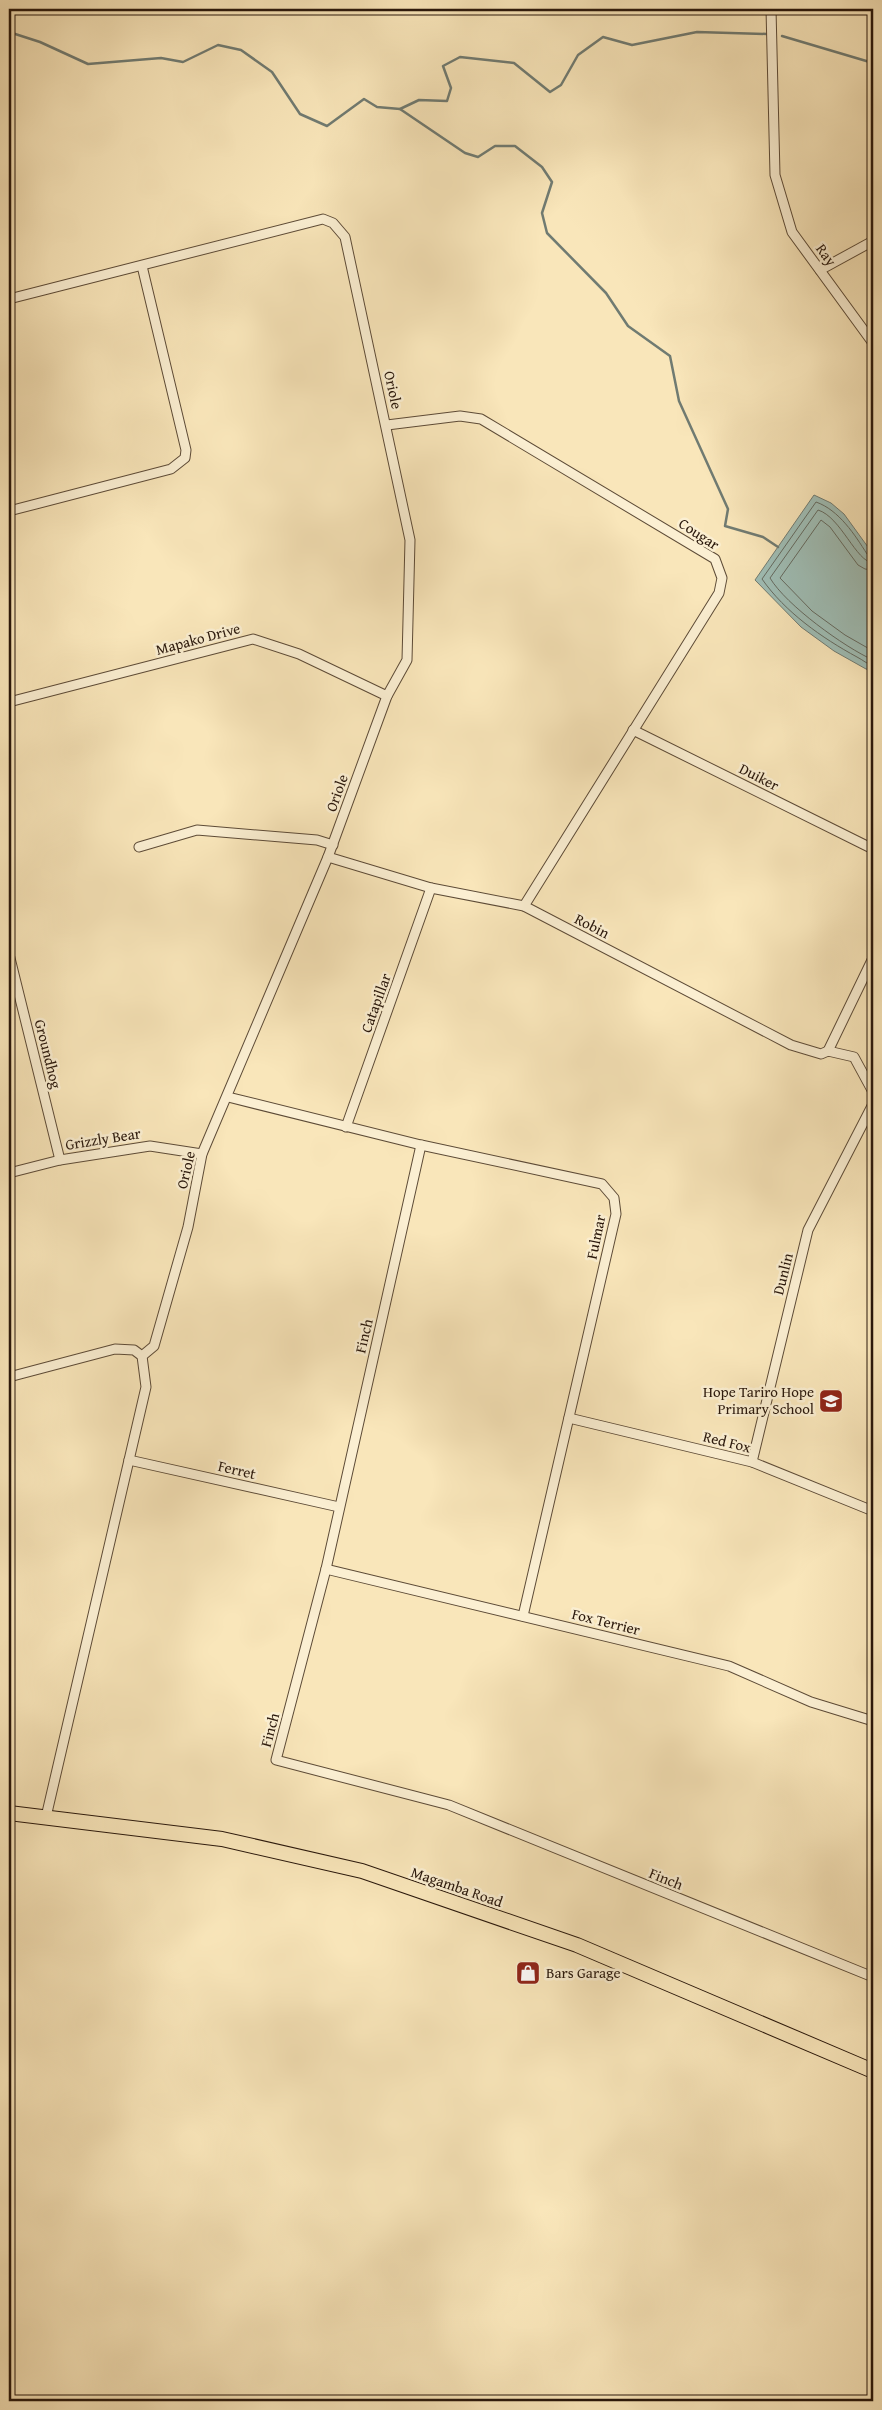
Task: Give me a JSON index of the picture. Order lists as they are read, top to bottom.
{
  "streets": {
    "highway": ["Magamba Road"],
    "street": [
      "Ray",
      "Oriole",
      "Cougar",
      "Mapako Drive",
      "Duiker",
      "Robin",
      "Catapillar",
      "Groundhog",
      "Grizzly Bear",
      "Fulmar",
      "Dunlin",
      "Finch",
      "Red Fox",
      "Ferret",
      "Fox Terrier"
    ]
  },
  "crossings": [
    ["Oriole", "Cougar"],
    ["Oriole", "Mapako Drive"],
    ["Oriole", "Robin"],
    ["Oriole", "Grizzly Bear"],
    ["Oriole", "Fulmar"],
    ["Cougar", "Duiker"],
    ["Cougar", "Robin"],
    ["Robin", "Catapillar"],
    ["Catapillar", "Fulmar"],
    ["Groundhog", "Grizzly Bear"],
    ["Fulmar", "Finch"],
    ["Fulmar", "Red Fox"],
    ["Fulmar", "Fox Terrier"],
    ["Dunlin", "Red Fox"],
    ["Finch", "Ferret"],
    ["Finch", "Fox Terrier"]
  ],
  "places": {
    "school or university": ["Hope Tariro Hope Primary School"],
    "shop": ["Bars Garage"]
  }
}
